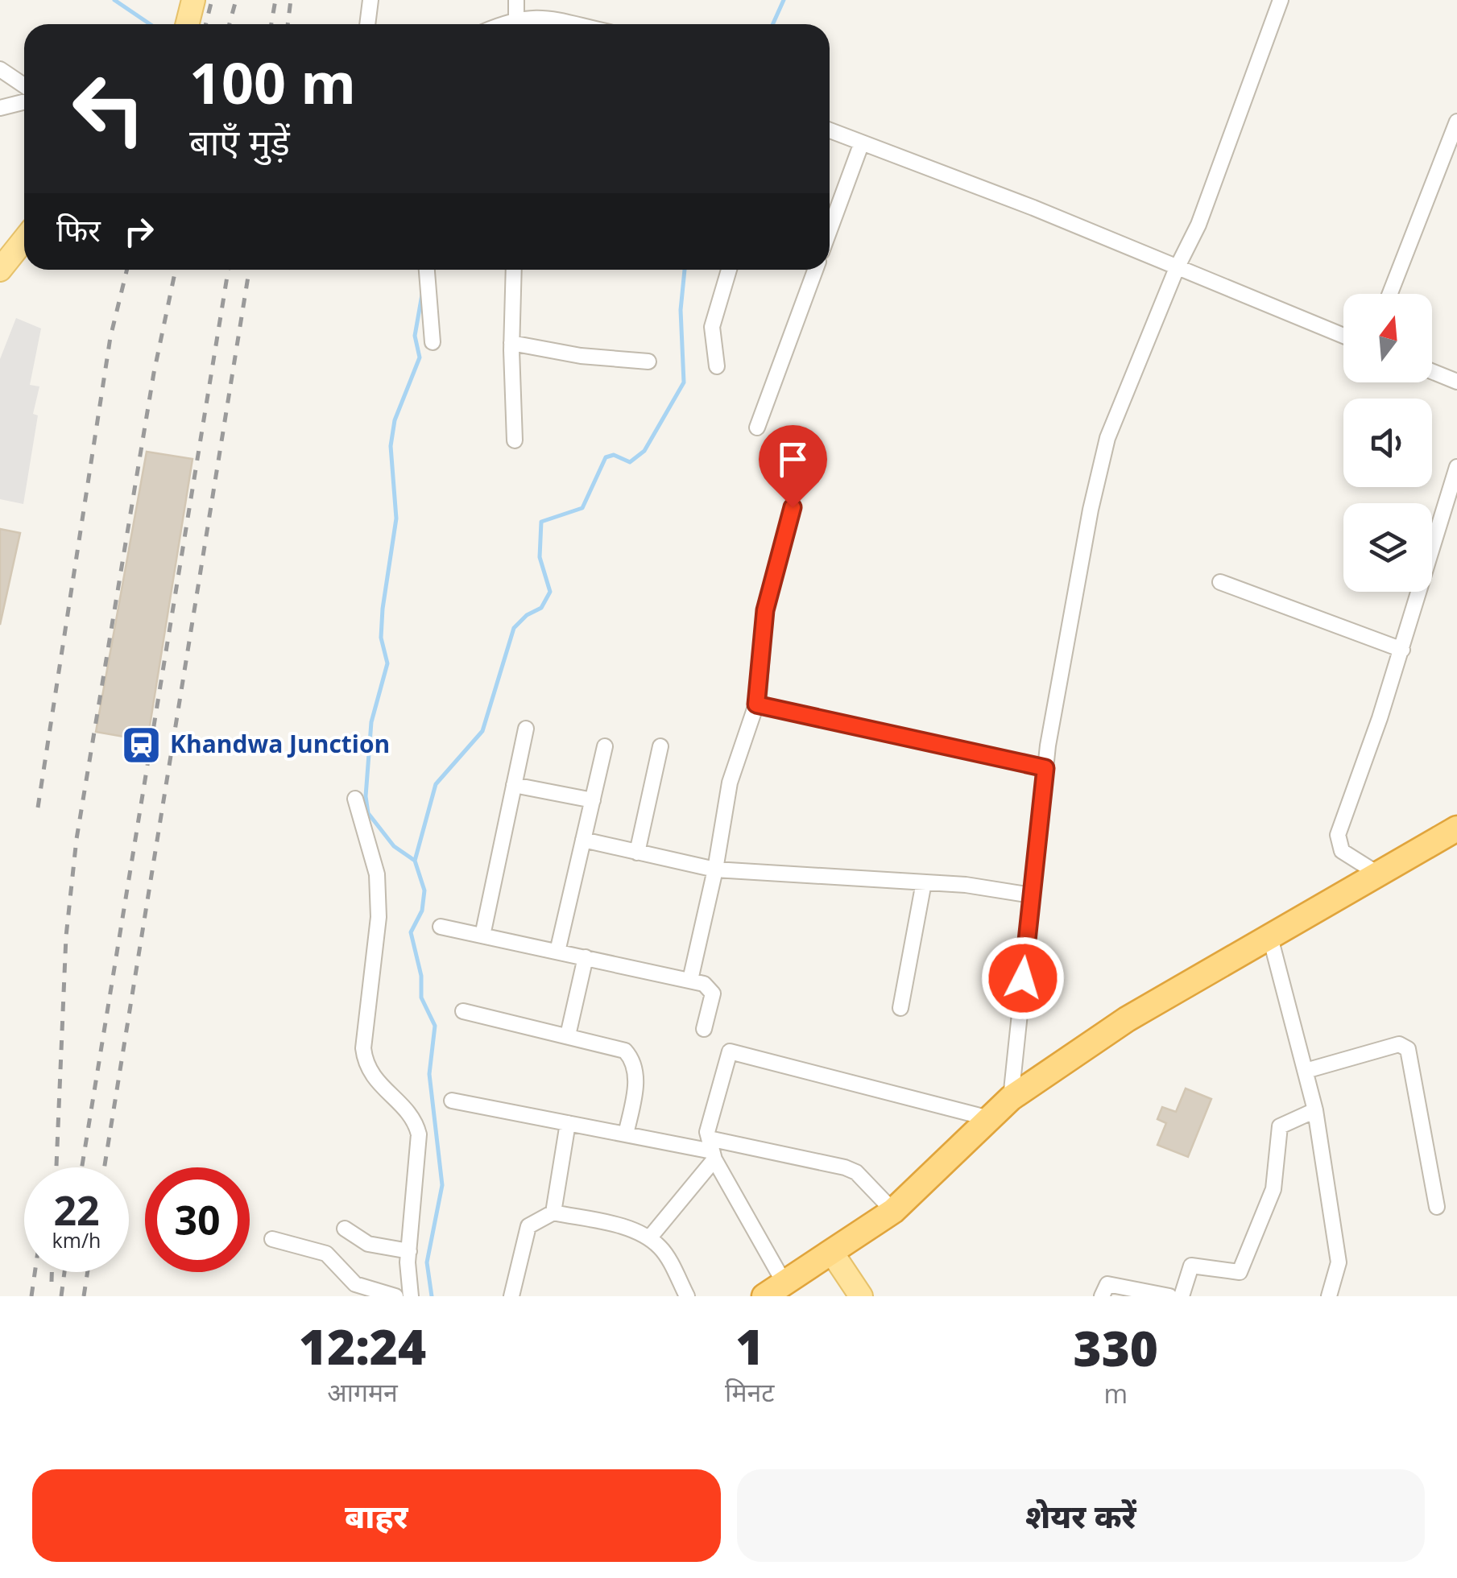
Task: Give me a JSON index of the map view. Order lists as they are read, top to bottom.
{
  "places": {
    "station": ["Khandwa Junction"]
  },
  "north": "top",
  "page": {
    "turn": ["100 m", "बाएँ मुड़ें"],
    "then": "फिर",
    "speed": "22 km/h",
    "limit": "30",
    "eta": [
      "12:24",
      "आगमन",
      "1",
      "मिनट",
      "330",
      "m"
    ],
    "buttons": ["बाहर", "शेयर करें"]
  }
}
